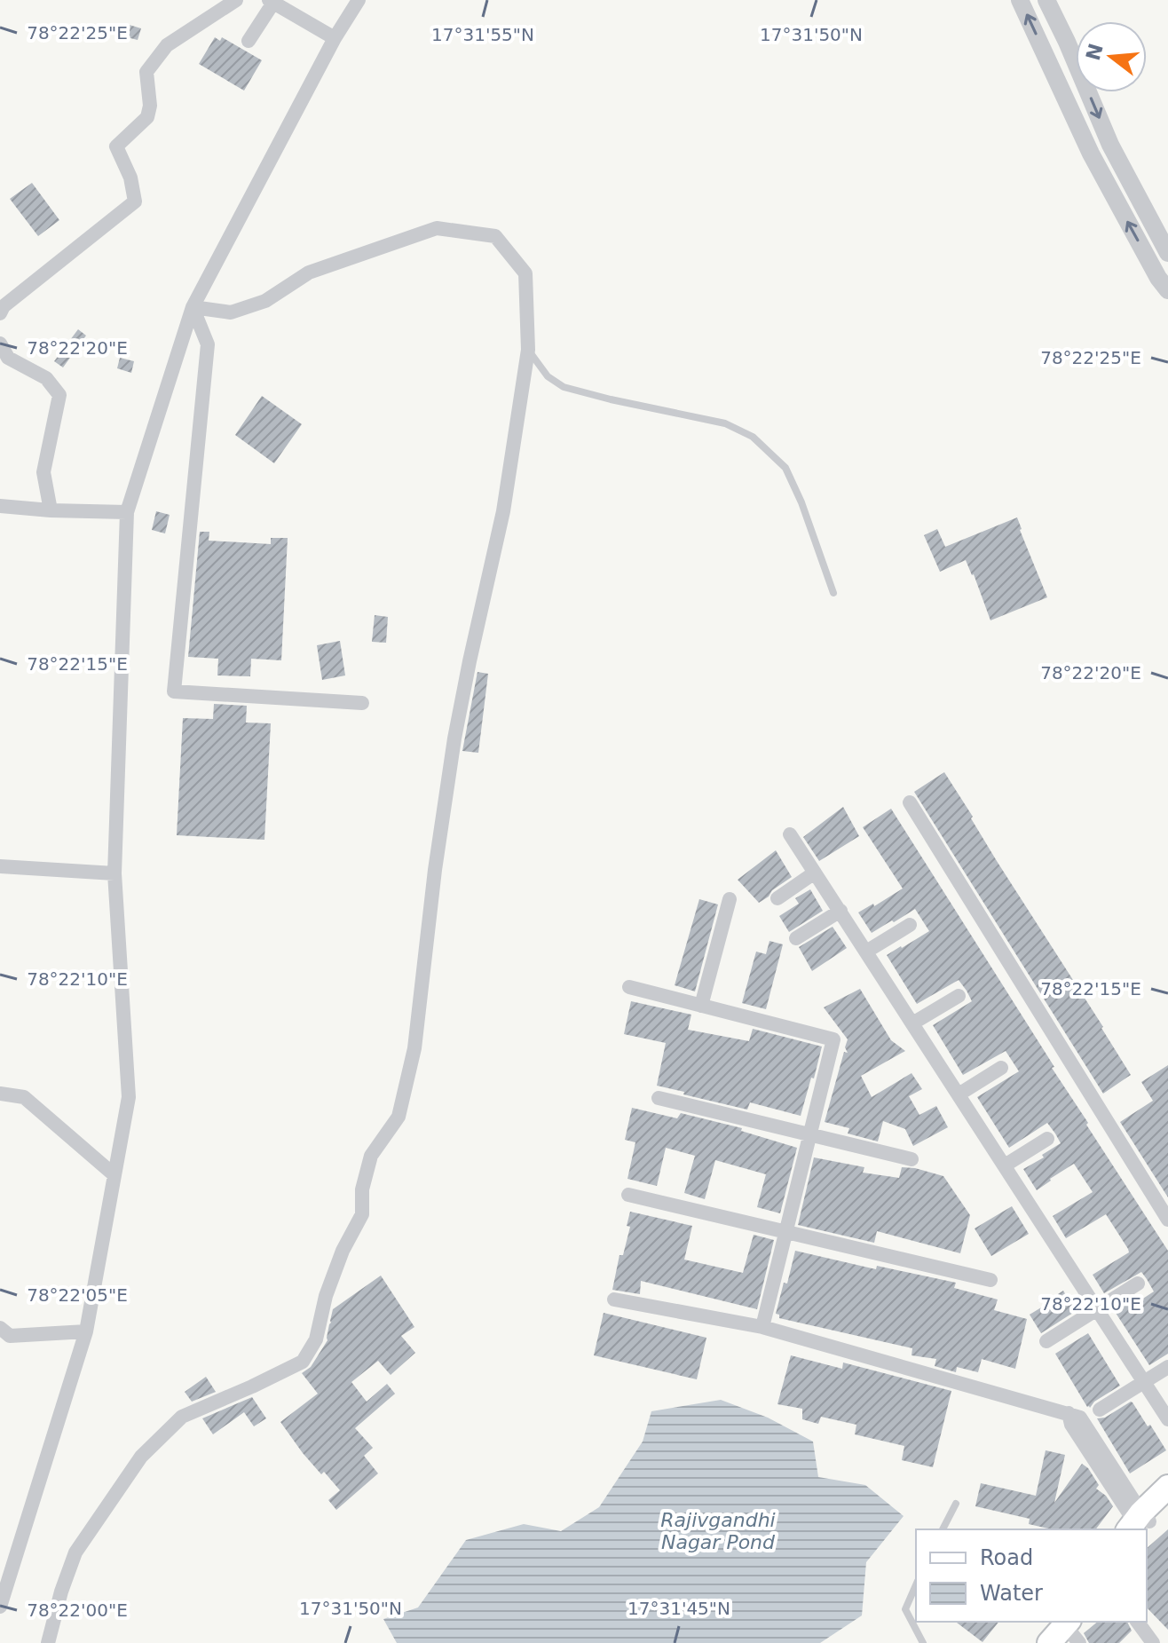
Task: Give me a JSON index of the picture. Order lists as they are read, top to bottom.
{
  "water": ["Rajivgandhi Nagar Pond"],
  "legend": ["Road", "Water"],
  "north": "left",
  "coordinates": [
    "78°22'25\"E",
    "17°31'55\"N",
    "17°31'50\"N",
    "78°22'20\"E",
    "78°22'15\"E",
    "78°22'10\"E",
    "78°22'05\"E",
    "17°31'45\"N",
    "78°22'00\"E"
  ]
}
